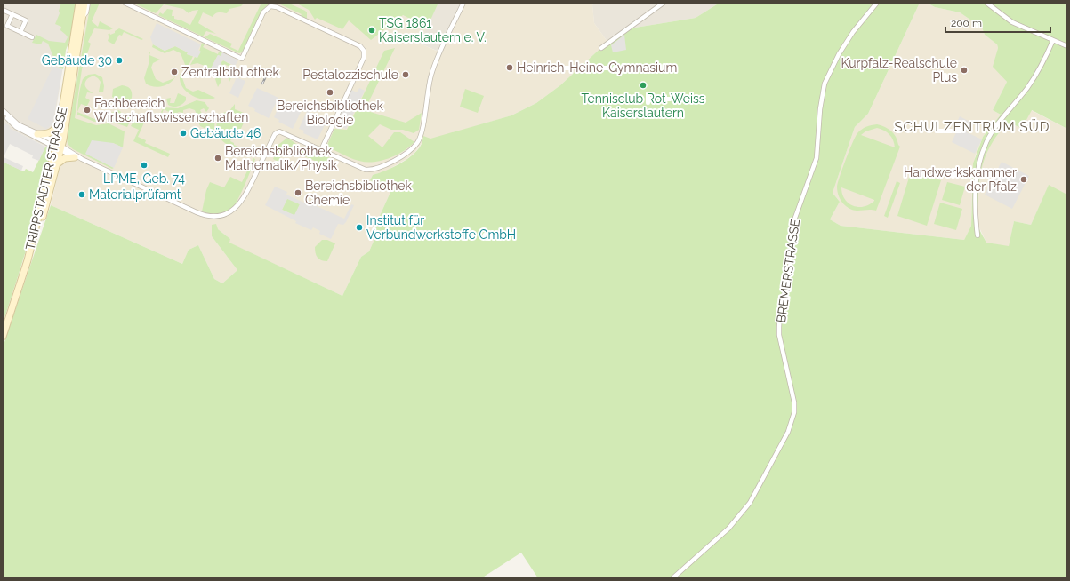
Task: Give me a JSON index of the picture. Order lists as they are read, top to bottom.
{
  "streets": {
    "main road": ["TRIPPSTADTER STRASSE"],
    "street": ["BREMERSTRASSE"]
  },
  "districts": ["SCHULZENTRUM SÜD"],
  "places": [
    "TSG 1861 Kaiserslautern e. V.",
    "Gebäude 30",
    "Heinrich-Heine-Gymnasium",
    "Kurpfalz-Realschule Plus",
    "Zentralbibliothek",
    "Pestalozzischule",
    "Tennisclub Rot-Weiss Kaiserslautern",
    "Bereichsbibliothek Biologie",
    "Fachbereich Wirtschaftswissenschaften",
    "Gebäude 46",
    "Bereichsbibliothek Mathematik/Physik",
    "LPME, Geb. 74",
    "Handwerkskammer der Pfalz",
    "Bereichsbibliothek Chemie",
    "Materialprüfamt",
    "Institut für Verbundwerkstoffe GmbH"
  ],
  "scale_bar": "200 m"
}
